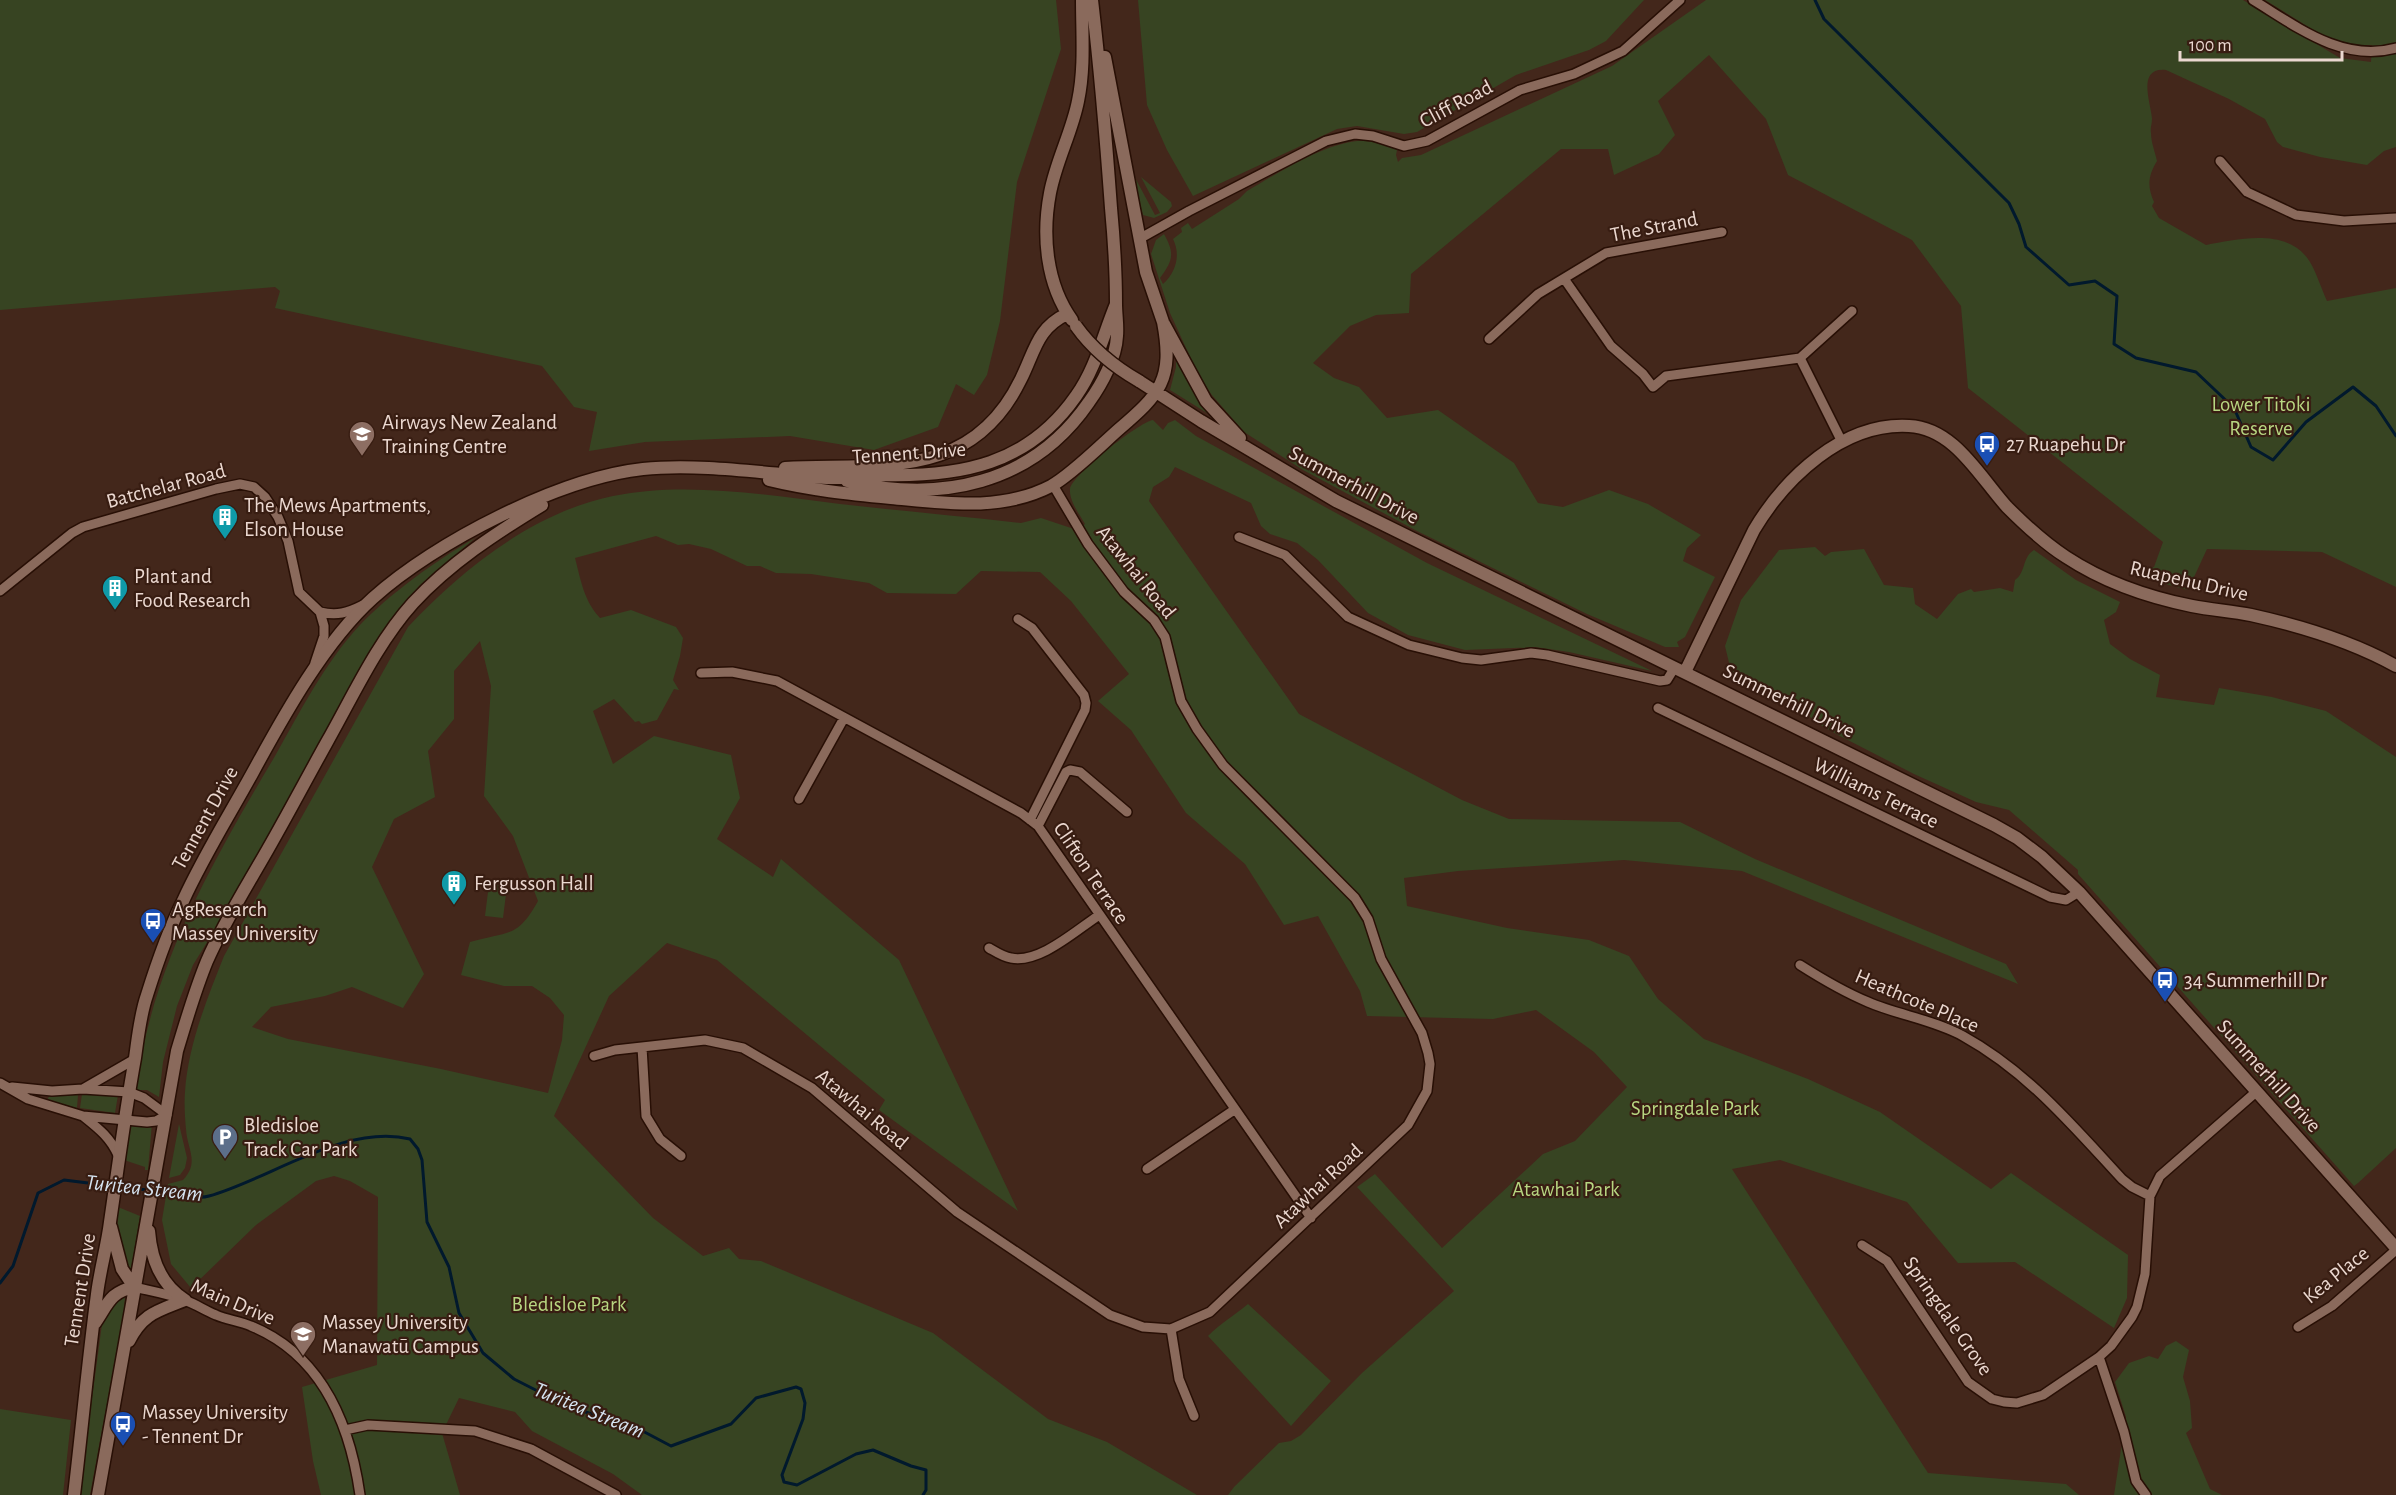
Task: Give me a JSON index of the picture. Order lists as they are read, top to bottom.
{
  "streets": {
    "main road": ["Tennent Drive", "Summerhill Drive", "Ruapehu Drive"],
    "street": [
      "Cliff Road",
      "The Strand",
      "Batchelar Road",
      "Atawhai Road",
      "Williams Terrace",
      "Clifton Terrace",
      "Heathcote Place",
      "Kea Place",
      "Main Drive",
      "Springdale Grove"
    ]
  },
  "crossings": [
    ["Tennent Drive", "Main Drive"],
    ["Summerhill Drive", "Ruapehu Drive"],
    ["Summerhill Drive", "Williams Terrace"],
    ["Summerhill Drive", "Kea Place"],
    ["Summerhill Drive", "Springdale Grove"],
    ["Atawhai Road", "Clifton Terrace"],
    ["Heathcote Place", "Springdale Grove"]
  ],
  "water": ["Turitea Stream"],
  "parks": [
    "Lower Titoki Reserve",
    "Springdale Park",
    "Atawhai Park",
    "Bledisloe Park"
  ],
  "places": {
    "school or university": ["Airways New Zealand Training Centre", "Massey University Manawatū Campus"],
    "bus stop": [
      "27 Ruapehu Dr",
      "AgResearch Massey University",
      "34 Summerhill Dr",
      "Massey University - Tennent Dr"
    ],
    "building": ["The Mews Apartments, Elson House", "Plant and Food Research", "Fergusson Hall"],
    "parking": ["Bledisloe Track Car Park"]
  },
  "scale_bar": "100 m"
}
